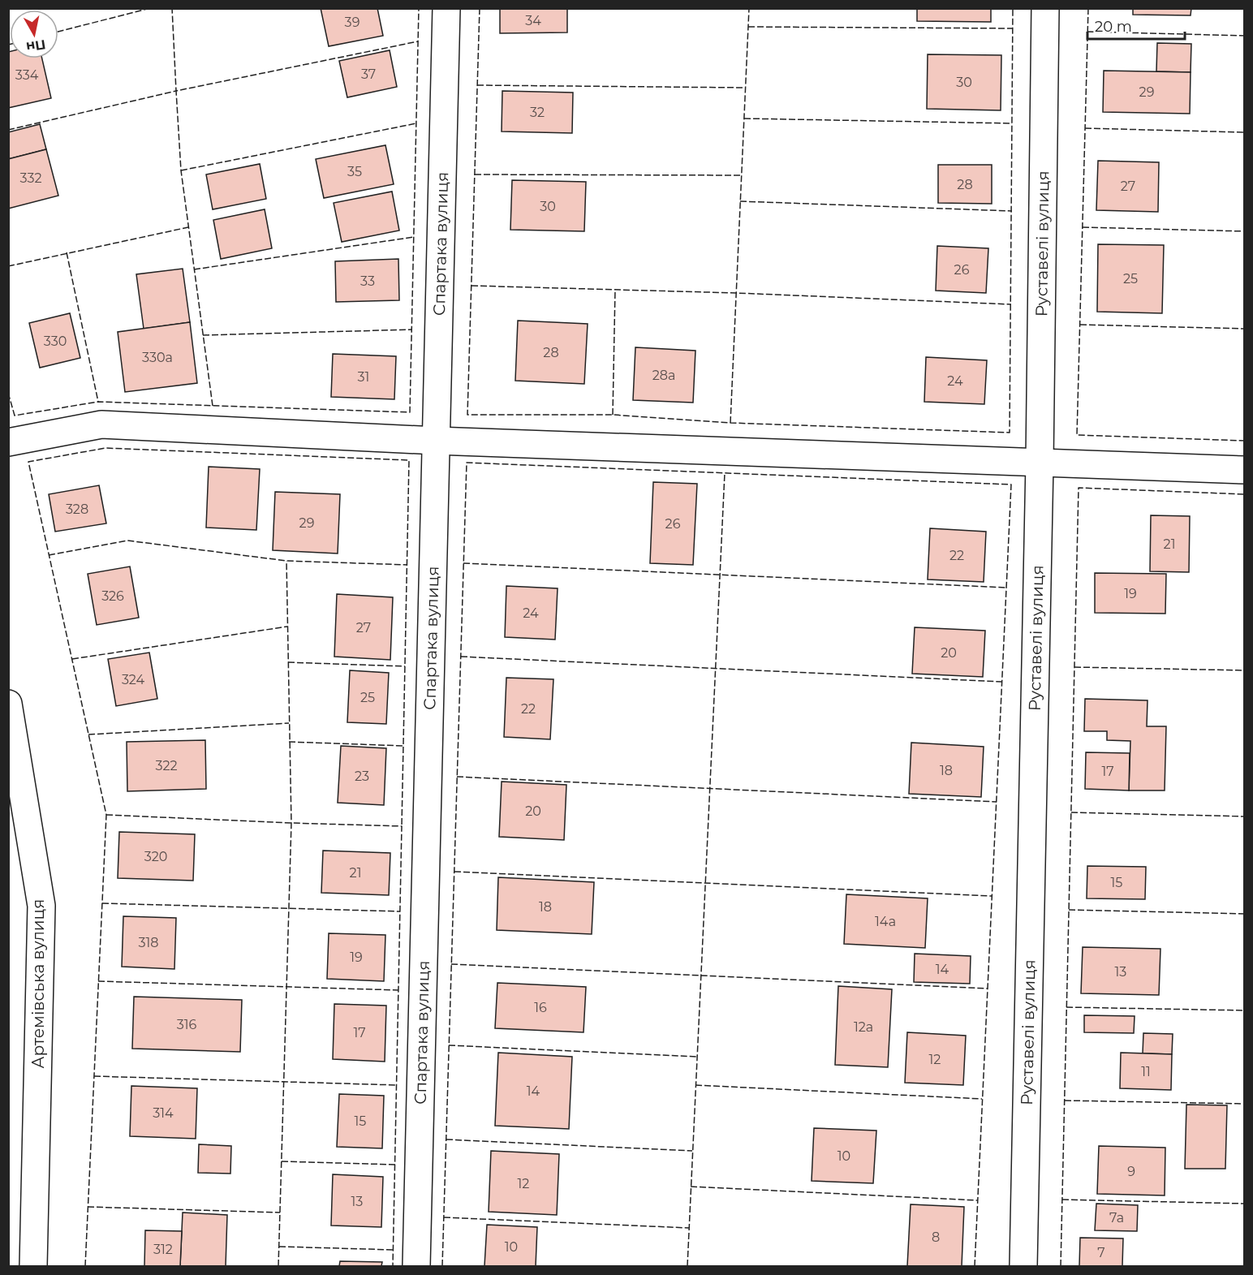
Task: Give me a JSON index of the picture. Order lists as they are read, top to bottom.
{
  "streets": {
    "street": ["Спартака вулиця", "Руставелі вулиця", "Артемівська вулиця"]
  },
  "house_numbers": [
    "34",
    "39",
    "37",
    "334",
    "30",
    "29",
    "32",
    "35",
    "332",
    "28",
    "27",
    "30",
    "26",
    "25",
    "33",
    "330",
    "28",
    "330а",
    "28а",
    "31",
    "24",
    "328",
    "29",
    "26",
    "21",
    "22",
    "19",
    "326",
    "24",
    "27",
    "20",
    "324",
    "25",
    "22",
    "322",
    "18",
    "17",
    "23",
    "20",
    "320",
    "21",
    "15",
    "18",
    "14а",
    "318",
    "19",
    "14",
    "13",
    "16",
    "316",
    "12а",
    "17",
    "12",
    "11",
    "14",
    "314",
    "15",
    "10",
    "9",
    "12",
    "13",
    "7а",
    "8",
    "10",
    "312",
    "7"
  ],
  "scale_bar": "20 m",
  "north": "bottom"
}
